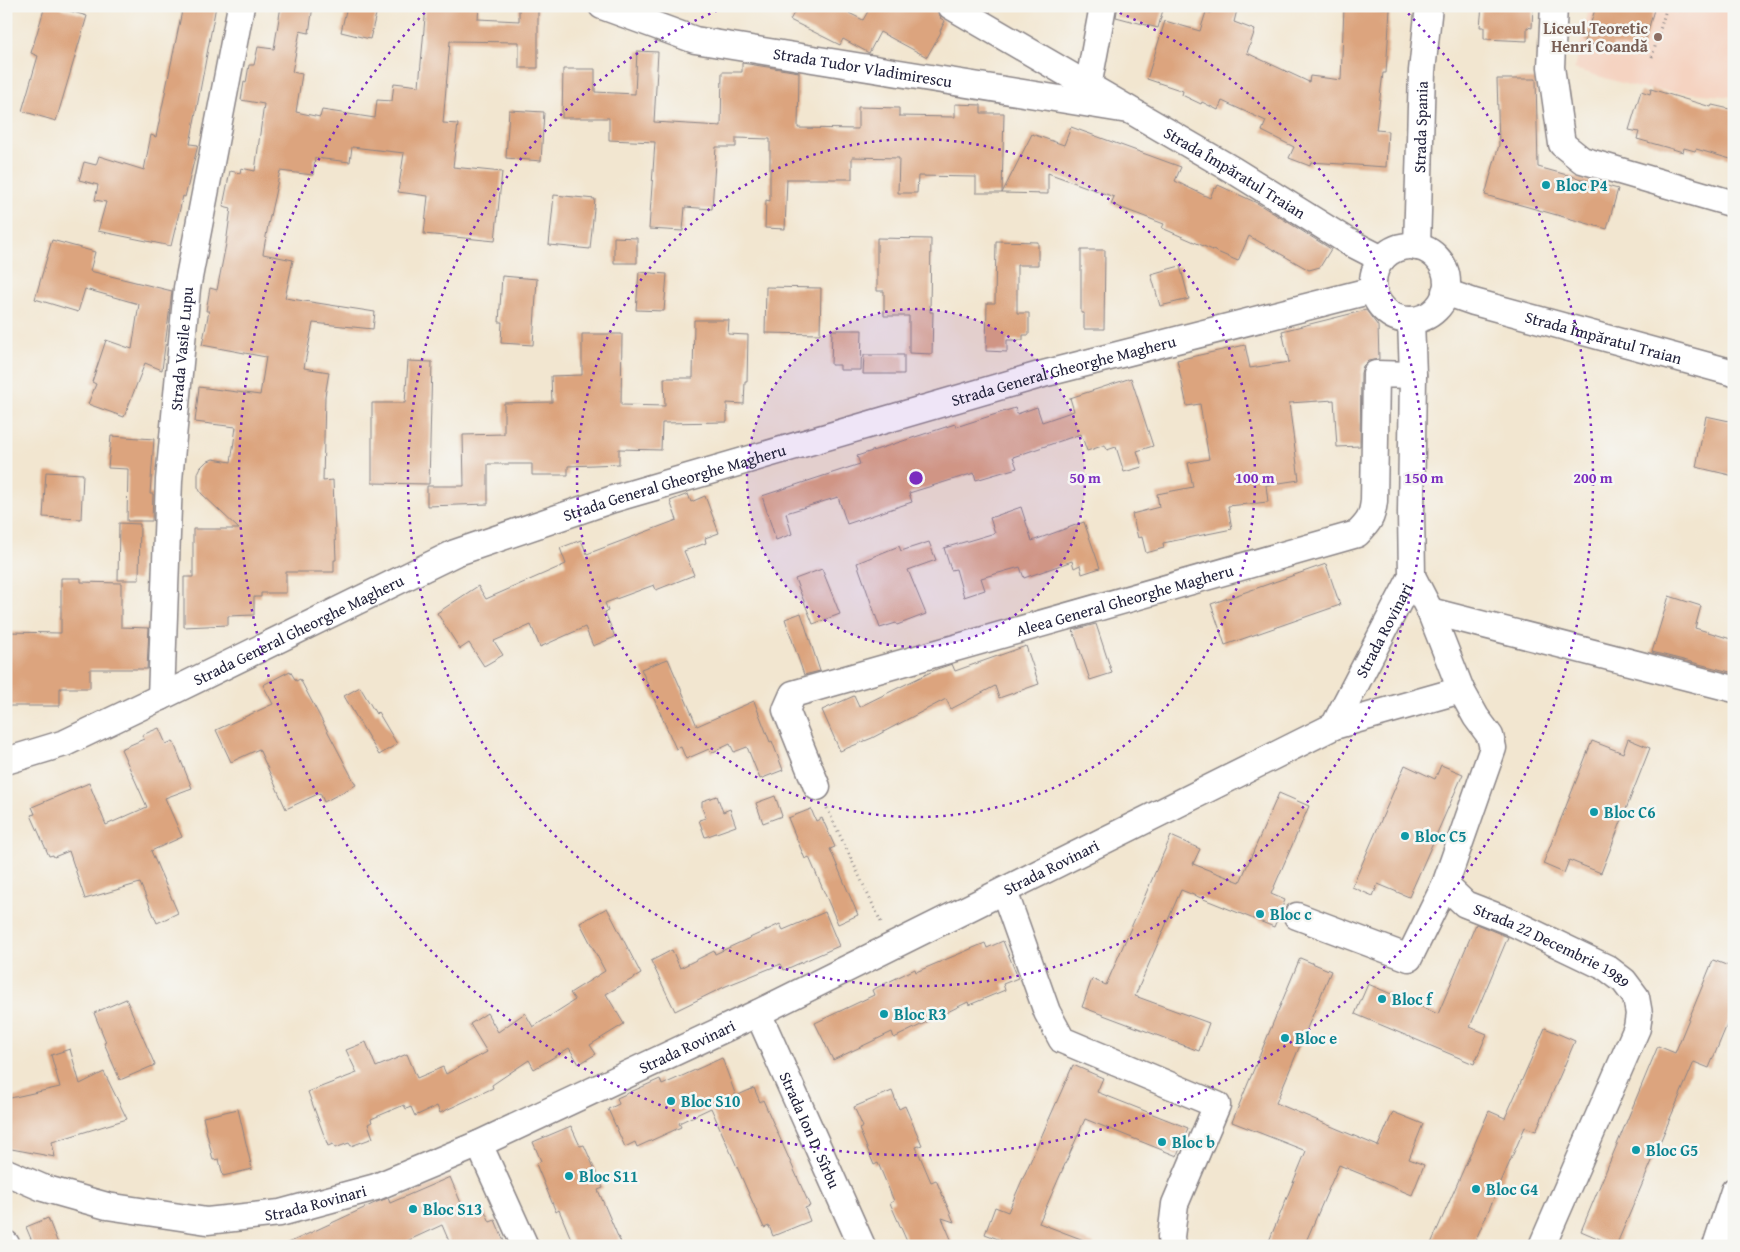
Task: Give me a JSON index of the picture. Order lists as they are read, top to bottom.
{
  "streets": {
    "street": [
      "Strada Tudor Vladimirescu",
      "Strada Spania",
      "Strada Împăratul Traian",
      "Strada Vasile Lupu",
      "Strada General Gheorghe Magheru",
      "Aleea General Gheorghe Magheru",
      "Strada Rovinari",
      "Strada 22 Decembrie 1989",
      "Strada Ion D. Sîrbu"
    ]
  },
  "crossings": [
    ["Strada Tudor Vladimirescu", "Strada Împăratul Traian"],
    ["Strada Spania", "Strada Împăratul Traian"],
    ["Strada Spania", "Strada General Gheorghe Magheru"],
    ["Strada Spania", "Strada Rovinari"],
    ["Strada Împăratul Traian", "Strada General Gheorghe Magheru"],
    ["Strada Împăratul Traian", "Strada Rovinari"],
    ["Strada Vasile Lupu", "Strada General Gheorghe Magheru"],
    ["Strada General Gheorghe Magheru", "Strada Rovinari"],
    ["Aleea General Gheorghe Magheru", "Strada Rovinari"],
    ["Strada Rovinari", "Strada Ion D. Sîrbu"]
  ],
  "places": [
    "Liceul Teoretic Henri Coandă",
    "Bloc P4",
    "Bloc C6",
    "Bloc C5",
    "Bloc c",
    "Bloc f",
    "Bloc R3",
    "Bloc e",
    "Bloc S10",
    "Bloc b",
    "Bloc G5",
    "Bloc S11",
    "Bloc G4",
    "Bloc S13"
  ],
  "rings": [
    "50 m",
    "100 m",
    "150 m",
    "200 m"
  ]
}
